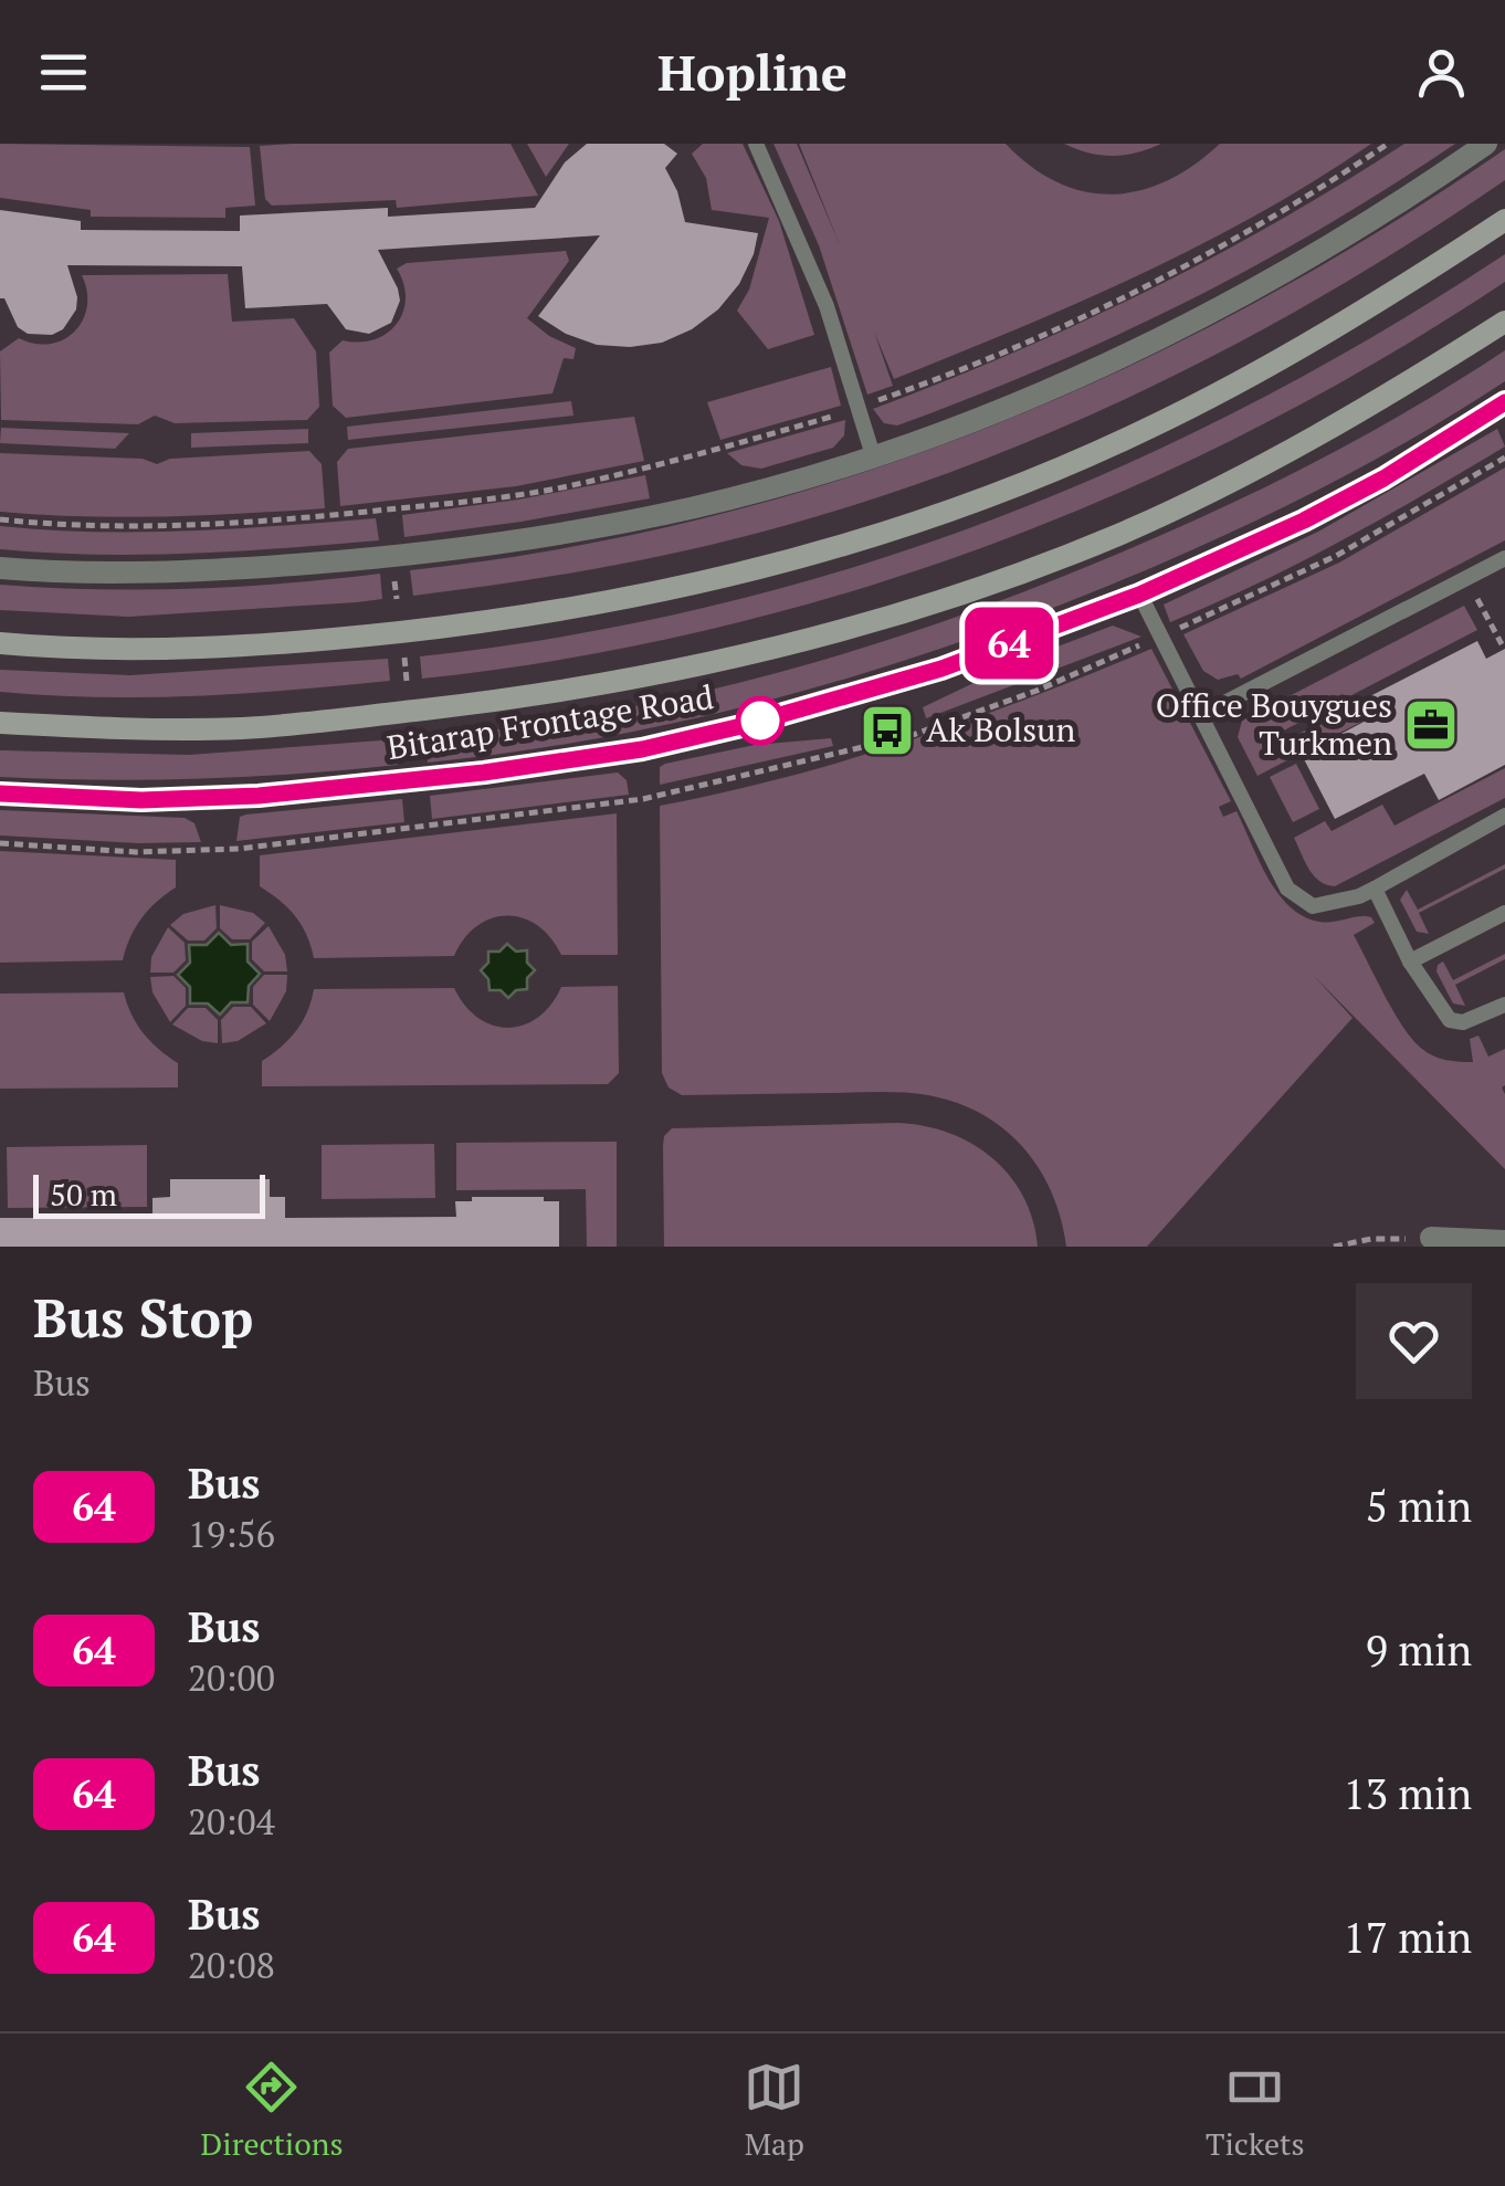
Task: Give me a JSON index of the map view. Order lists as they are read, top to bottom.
{
  "streets": {
    "street": ["Bitarap Frontage Road"]
  },
  "places": {
    "office": ["Office Bouygues Turkmen"],
    "bus stop": ["Ak Bolsun"]
  },
  "lines": ["bus line 64"],
  "scale_bar": "50 m",
  "page": {
    "header": "Hopline",
    "on_map": "64",
    "scale": "50 m",
    "heading": ["Bus Stop", "Bus"],
    "list": [
      {
        "mark": "64",
        "name": "Bus",
        "note": "19:56",
        "value": "5 min"
      },
      {
        "mark": "64",
        "name": "Bus",
        "note": "20:00",
        "value": "9 min"
      },
      {
        "mark": "64",
        "name": "Bus",
        "note": "20:04",
        "value": "13 min"
      },
      {
        "mark": "64",
        "name": "Bus",
        "note": "20:08",
        "value": "17 min"
      }
    ],
    "tabs": ["Directions", "Map", "Tickets"]
  }
}
